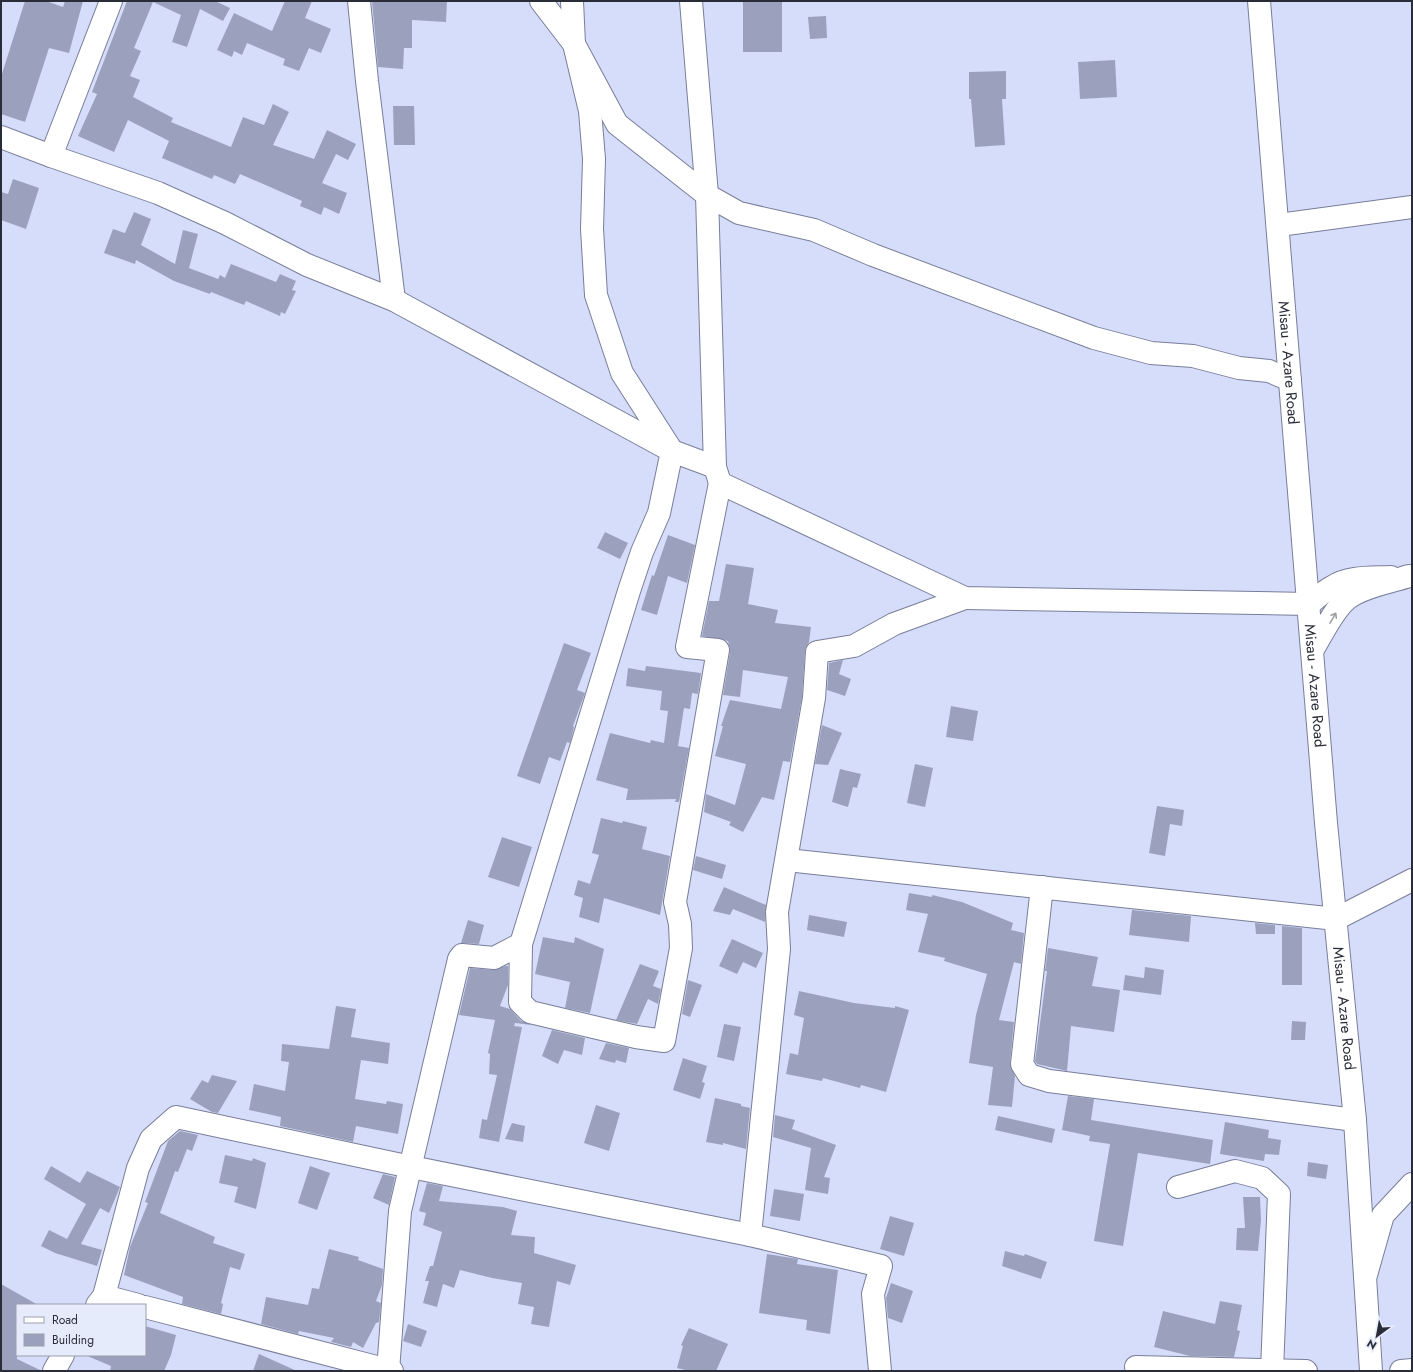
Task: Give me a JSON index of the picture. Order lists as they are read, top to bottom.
{
  "streets": {
    "street": ["Misau - Azare Road"]
  },
  "legend": ["Road", "Building"],
  "north": "bottom left"
}
